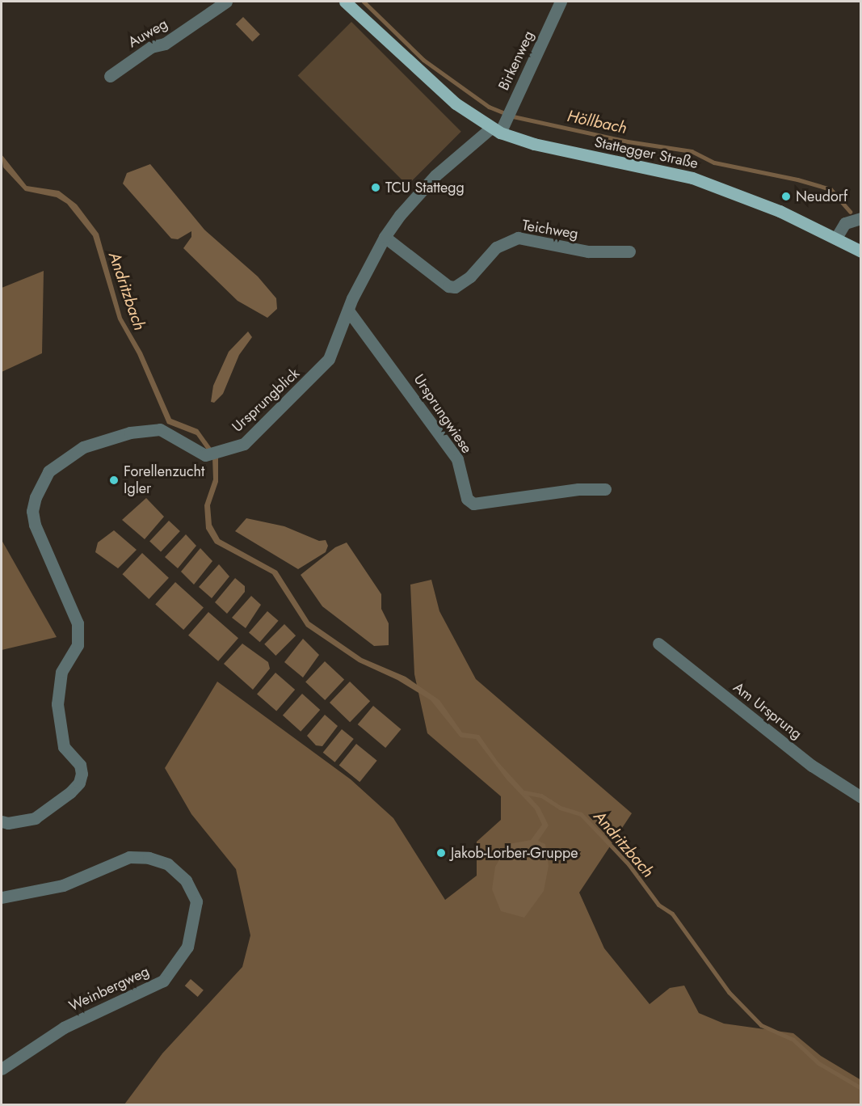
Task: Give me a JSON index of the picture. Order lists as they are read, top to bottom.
{
  "streets": {
    "main road": ["Stattegger Straße"],
    "street": [
      "Auweg",
      "Birkenweg",
      "Teichweg",
      "Ursprungblick",
      "Ursprungwiese",
      "Am Ursprung",
      "Weinbergweg"
    ]
  },
  "crossings": [
    ["Birkenweg", "Stattegger Straße"],
    ["Birkenweg", "Ursprungblick"],
    ["Stattegger Straße", "Ursprungblick"],
    ["Teichweg", "Ursprungblick"],
    ["Ursprungblick", "Ursprungwiese"]
  ],
  "water": ["Höllbach", "Andritzbach"],
  "places": [
    "TCU Stattegg",
    "Neudorf",
    "Forellenzucht Igler",
    "Jakob-Lorber-Gruppe"
  ]
}
